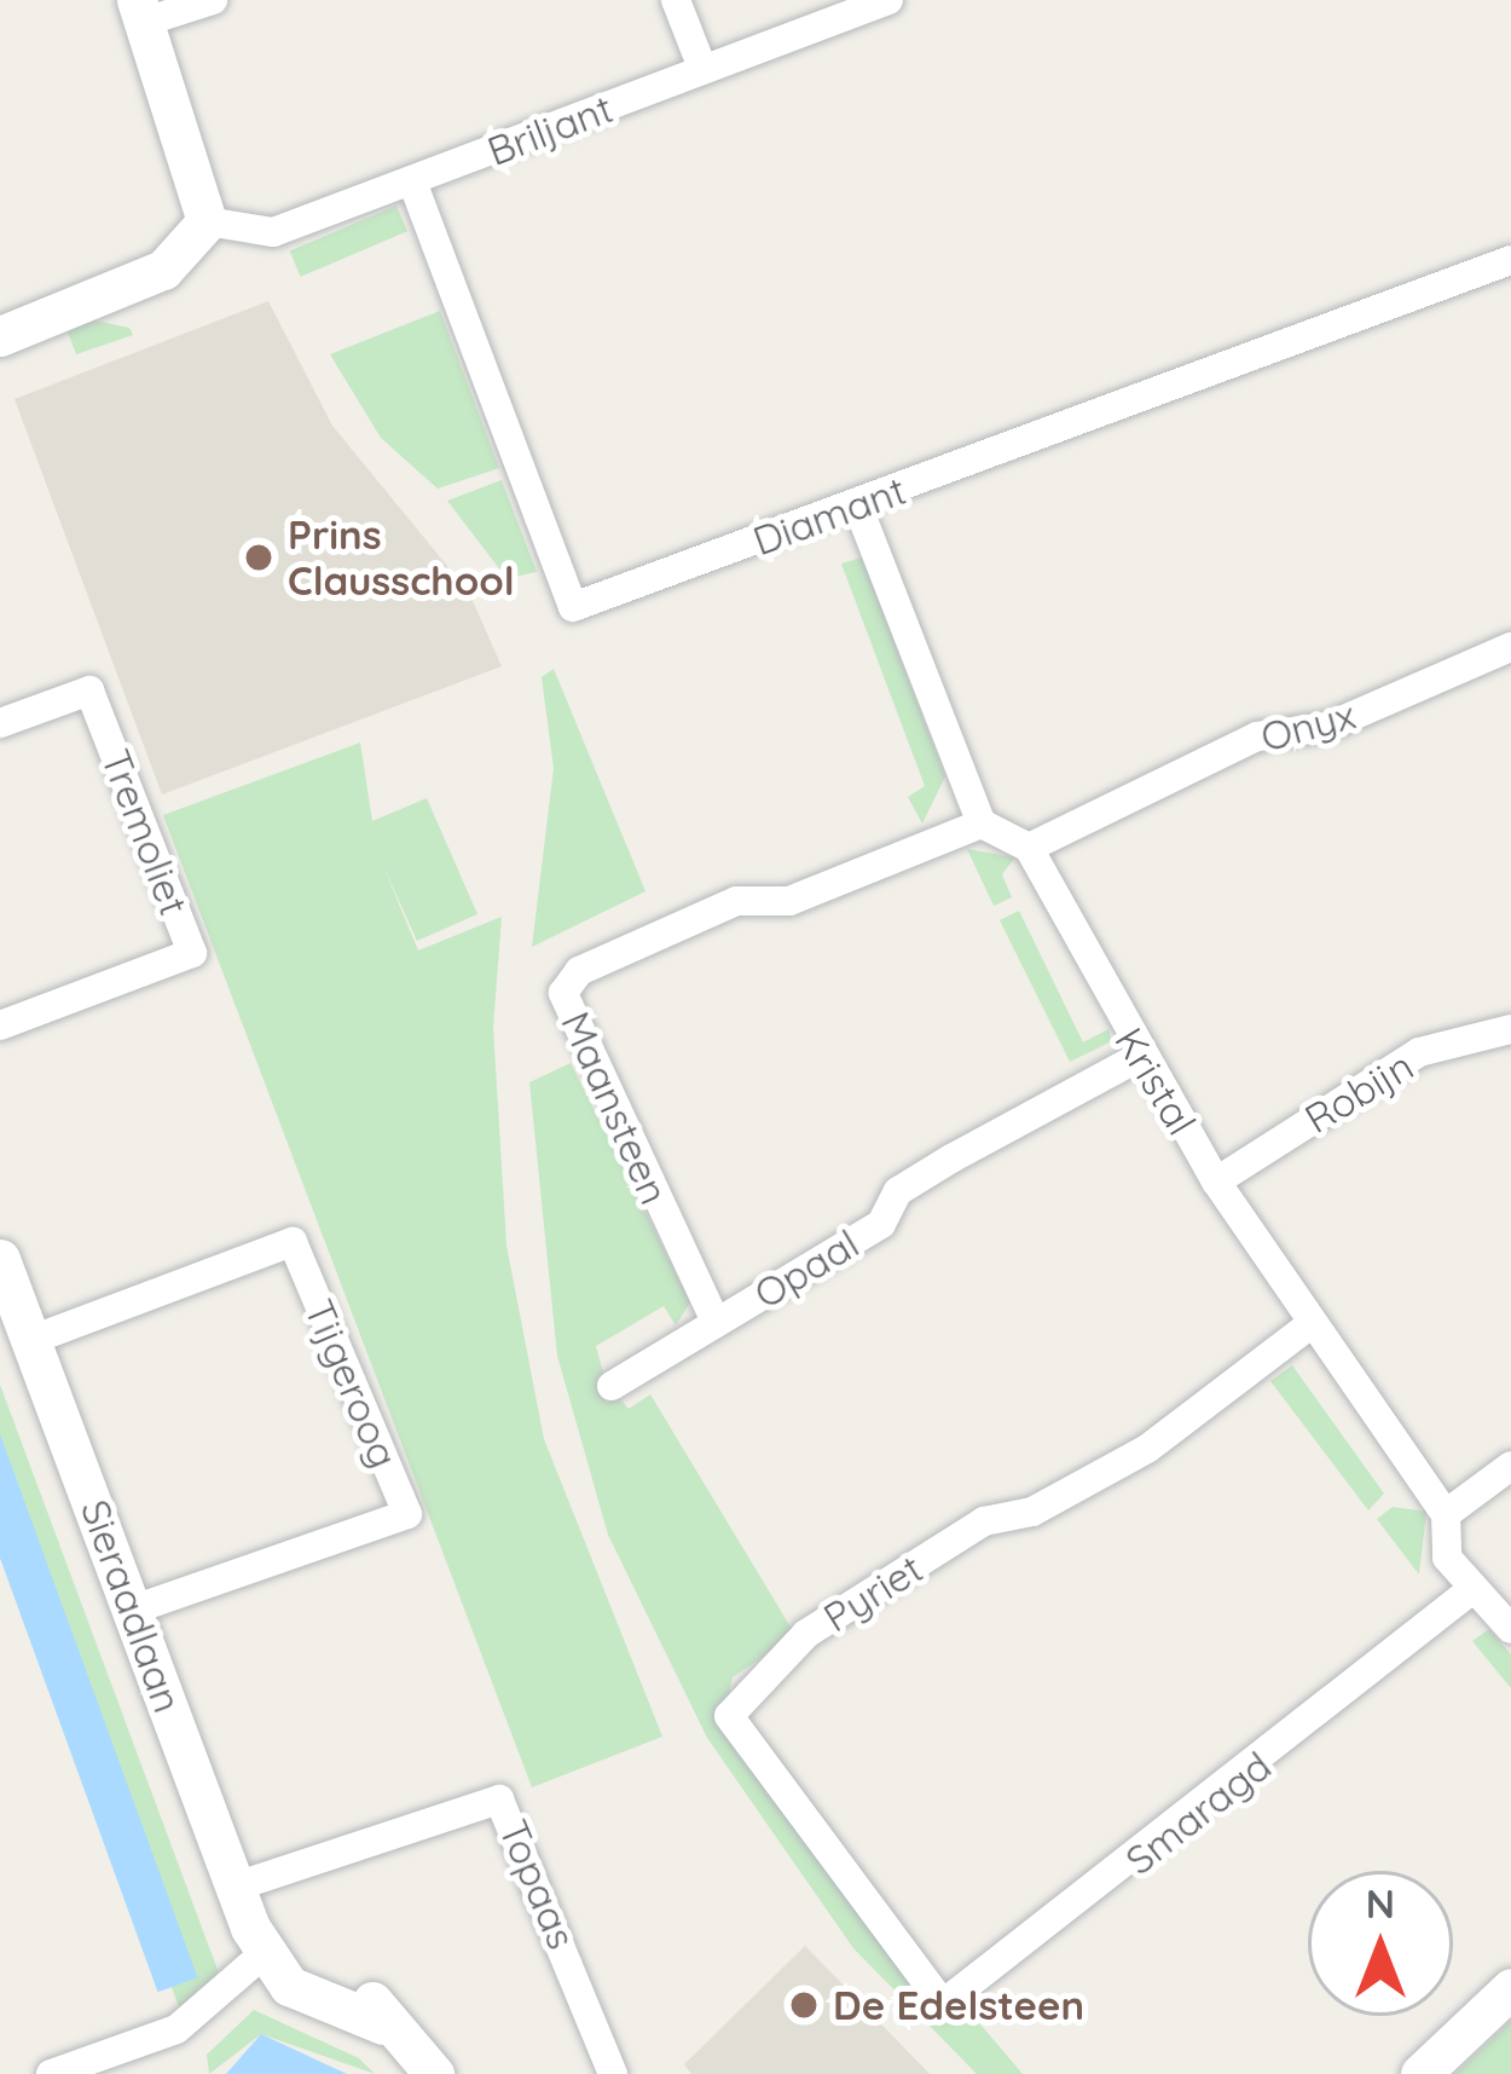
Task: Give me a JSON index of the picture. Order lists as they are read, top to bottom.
{
  "streets": {
    "street": [
      "Briljant",
      "Diamant",
      "Onyx",
      "Tremoliet",
      "Kristal",
      "Robijn",
      "Maansteen",
      "Opaal",
      "Tijgeroog",
      "Pyriet",
      "Sieraadlaan",
      "Smaragd",
      "Topaas"
    ]
  },
  "crossings": [
    ["Briljant", "Diamant"],
    ["Onyx", "Kristal"],
    ["Kristal", "Robijn"],
    ["Kristal", "Opaal"],
    ["Kristal", "Pyriet"],
    ["Kristal", "Smaragd"],
    ["Maansteen", "Opaal"],
    ["Tijgeroog", "Sieraadlaan"],
    ["Pyriet", "Smaragd"],
    ["Sieraadlaan", "Topaas"]
  ],
  "places": ["Prins Clausschool", "De Edelsteen"],
  "north": "top"
}
